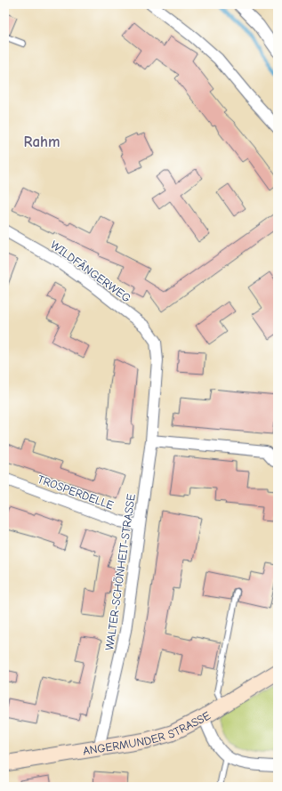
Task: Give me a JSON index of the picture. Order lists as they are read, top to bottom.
{
  "streets": {
    "main road": ["ANGERMUNDER STRASSE"],
    "street": ["WILDFÄNGERWEG", "TROSPERDELLE", "WALTER-SCHÖNHEIT-STRASSE"]
  },
  "crossings": [
    ["WILDFÄNGERWEG", "WALTER-SCHÖNHEIT-STRASSE"],
    ["TROSPERDELLE", "WALTER-SCHÖNHEIT-STRASSE"],
    ["WALTER-SCHÖNHEIT-STRASSE", "ANGERMUNDER STRASSE"]
  ],
  "districts": ["Rahm"]
}
